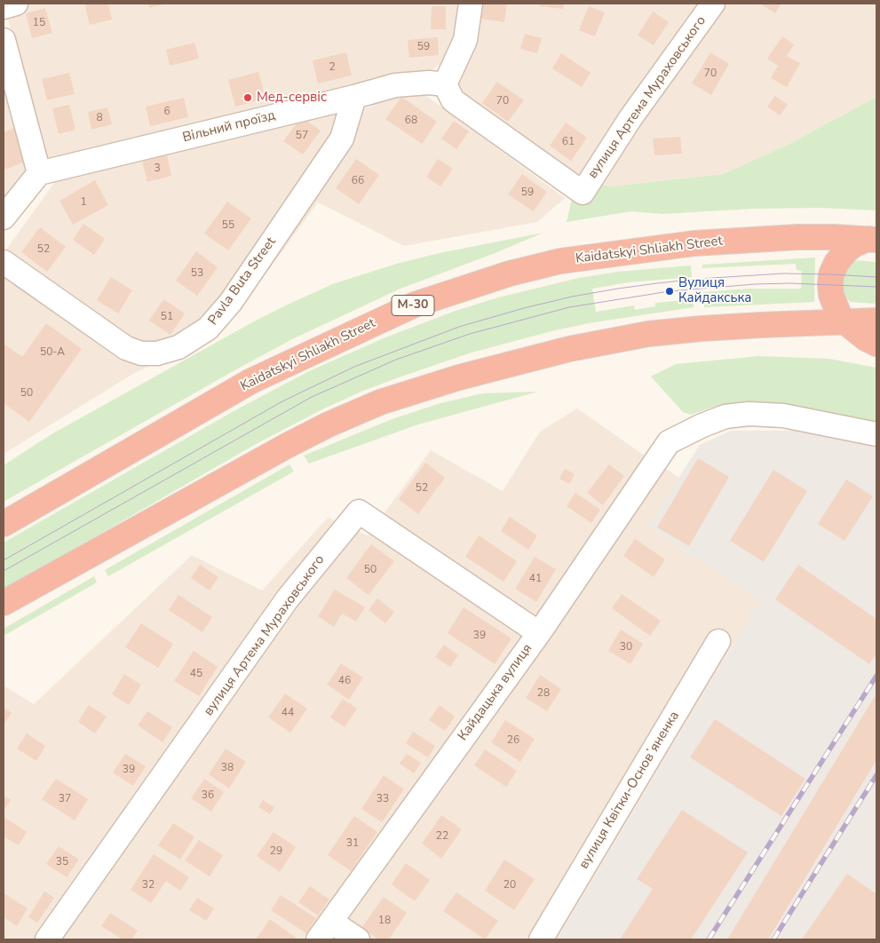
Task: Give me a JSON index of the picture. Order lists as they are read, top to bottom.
{
  "streets": {
    "highway": ["Kaidatskyi Shliakh Street", "М-30"],
    "street": [
      "вулиця Артема Мураховського",
      "Вільний проїзд",
      "Pavla Buta Street",
      "Кайдацька вулиця",
      "вулиця Квітки-Основʼяненка"
    ]
  },
  "crossings": [
    ["вулиця Артема Мураховського", "Вільний проїзд"],
    ["вулиця Артема Мураховського", "Кайдацька вулиця"],
    ["Вільний проїзд", "Pavla Buta Street"]
  ],
  "places": ["Мед-сервіс", "Вулиця Кайдакська"],
  "house_numbers": [
    "15",
    "59",
    "2",
    "70",
    "70",
    "6",
    "8",
    "68",
    "57",
    "61",
    "3",
    "66",
    "59",
    "1",
    "55",
    "52",
    "53",
    "51",
    "50-А",
    "50",
    "52",
    "50",
    "41",
    "39",
    "30",
    "45",
    "46",
    "28",
    "44",
    "26",
    "38",
    "39",
    "36",
    "37",
    "33",
    "22",
    "31",
    "29",
    "35",
    "32",
    "20",
    "18"
  ]
}
